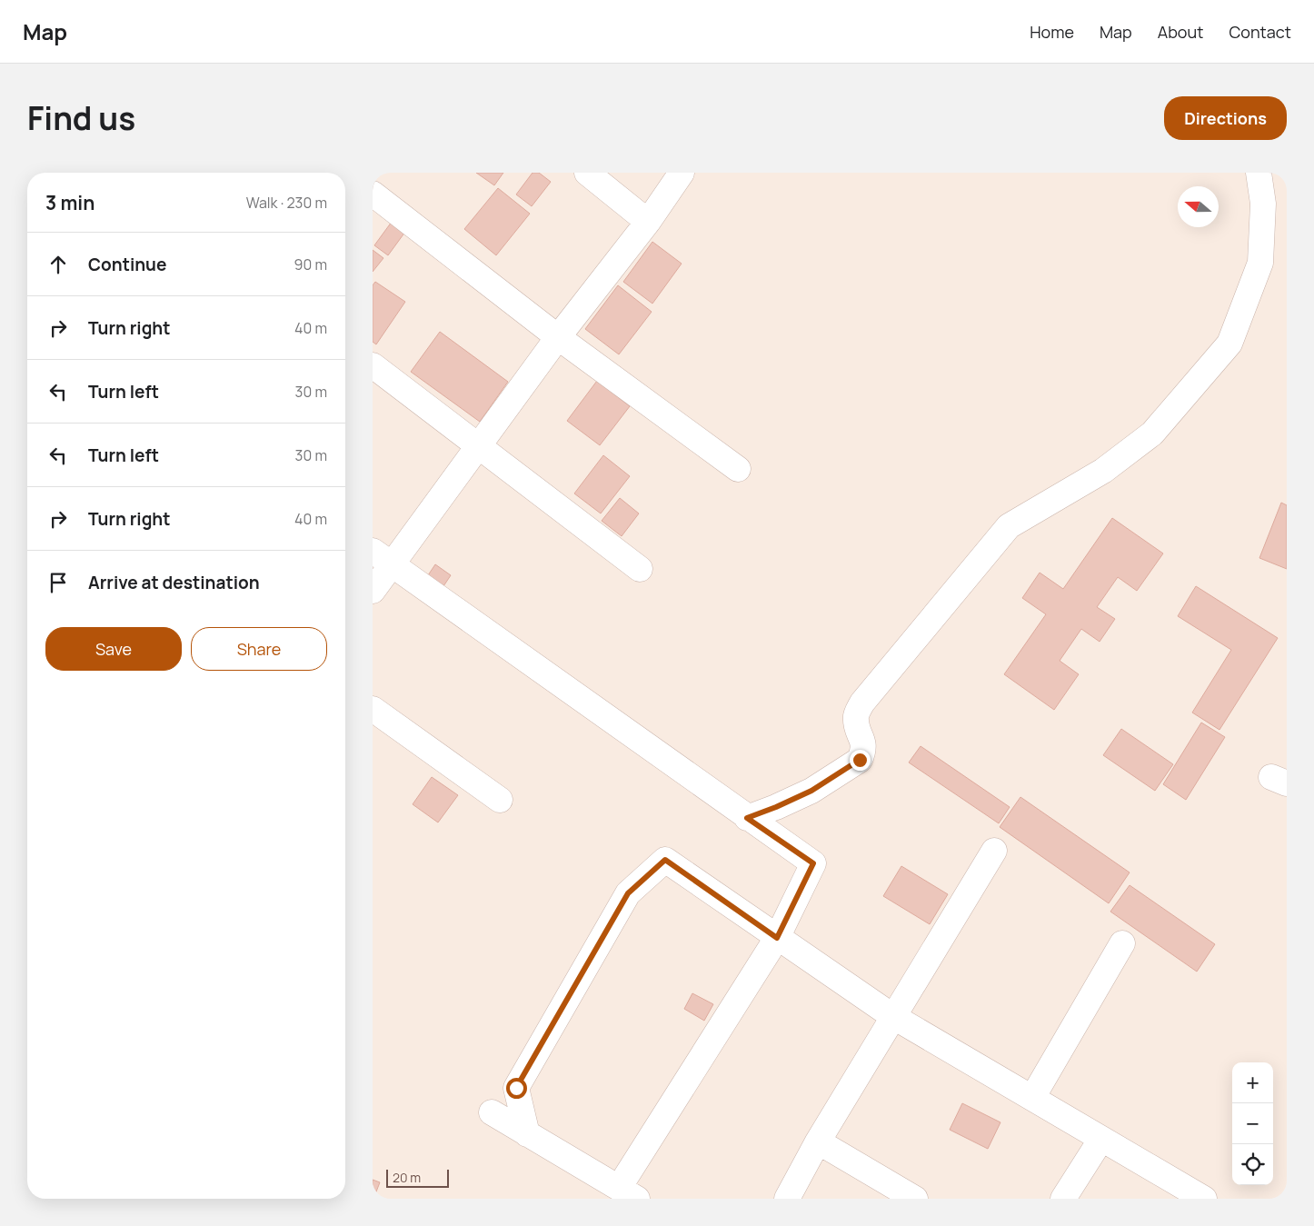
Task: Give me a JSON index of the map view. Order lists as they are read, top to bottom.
{
  "scale_bar": "20 m",
  "north": "left",
  "page": {
    "header": "Map",
    "nav": [
      "Home",
      "Map",
      "About",
      "Contact"
    ],
    "title": "Find us",
    "buttons": [
      "Directions",
      ["Save", "Share"]
    ],
    "heading": ["3 min", "Walk · 230 m"],
    "list": [
      ["Continue", "90 m"],
      ["Turn right", "40 m"],
      ["Turn left", "30 m"],
      ["Turn left", "30 m"],
      ["Turn right", "40 m"],
      "Arrive at destination"
    ],
    "map_buttons": ["+", "−"],
    "scale": "20 m"
  }
}
